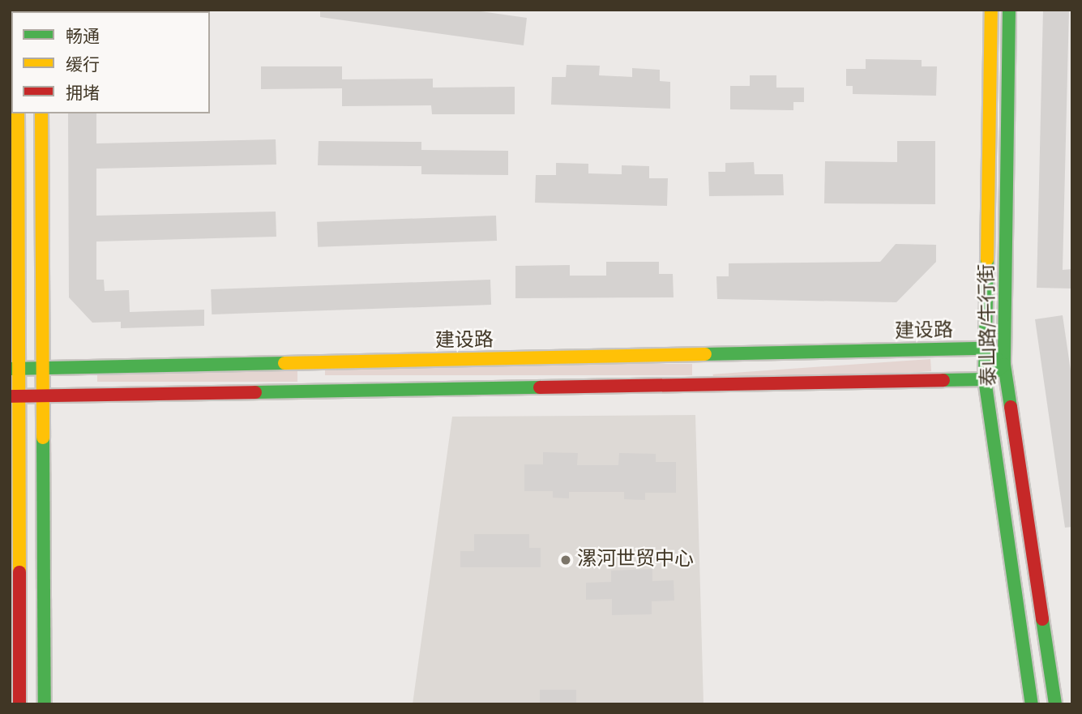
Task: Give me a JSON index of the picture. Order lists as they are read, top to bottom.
{
  "streets": {
    "street": ["泰山路/牛行街", "建设路"]
  },
  "crossings": [
    ["泰山路/牛行街", "建设路"]
  ],
  "places": ["漯河世贸中心"],
  "legend": ["畅通", "缓行", "拥堵"]
}
